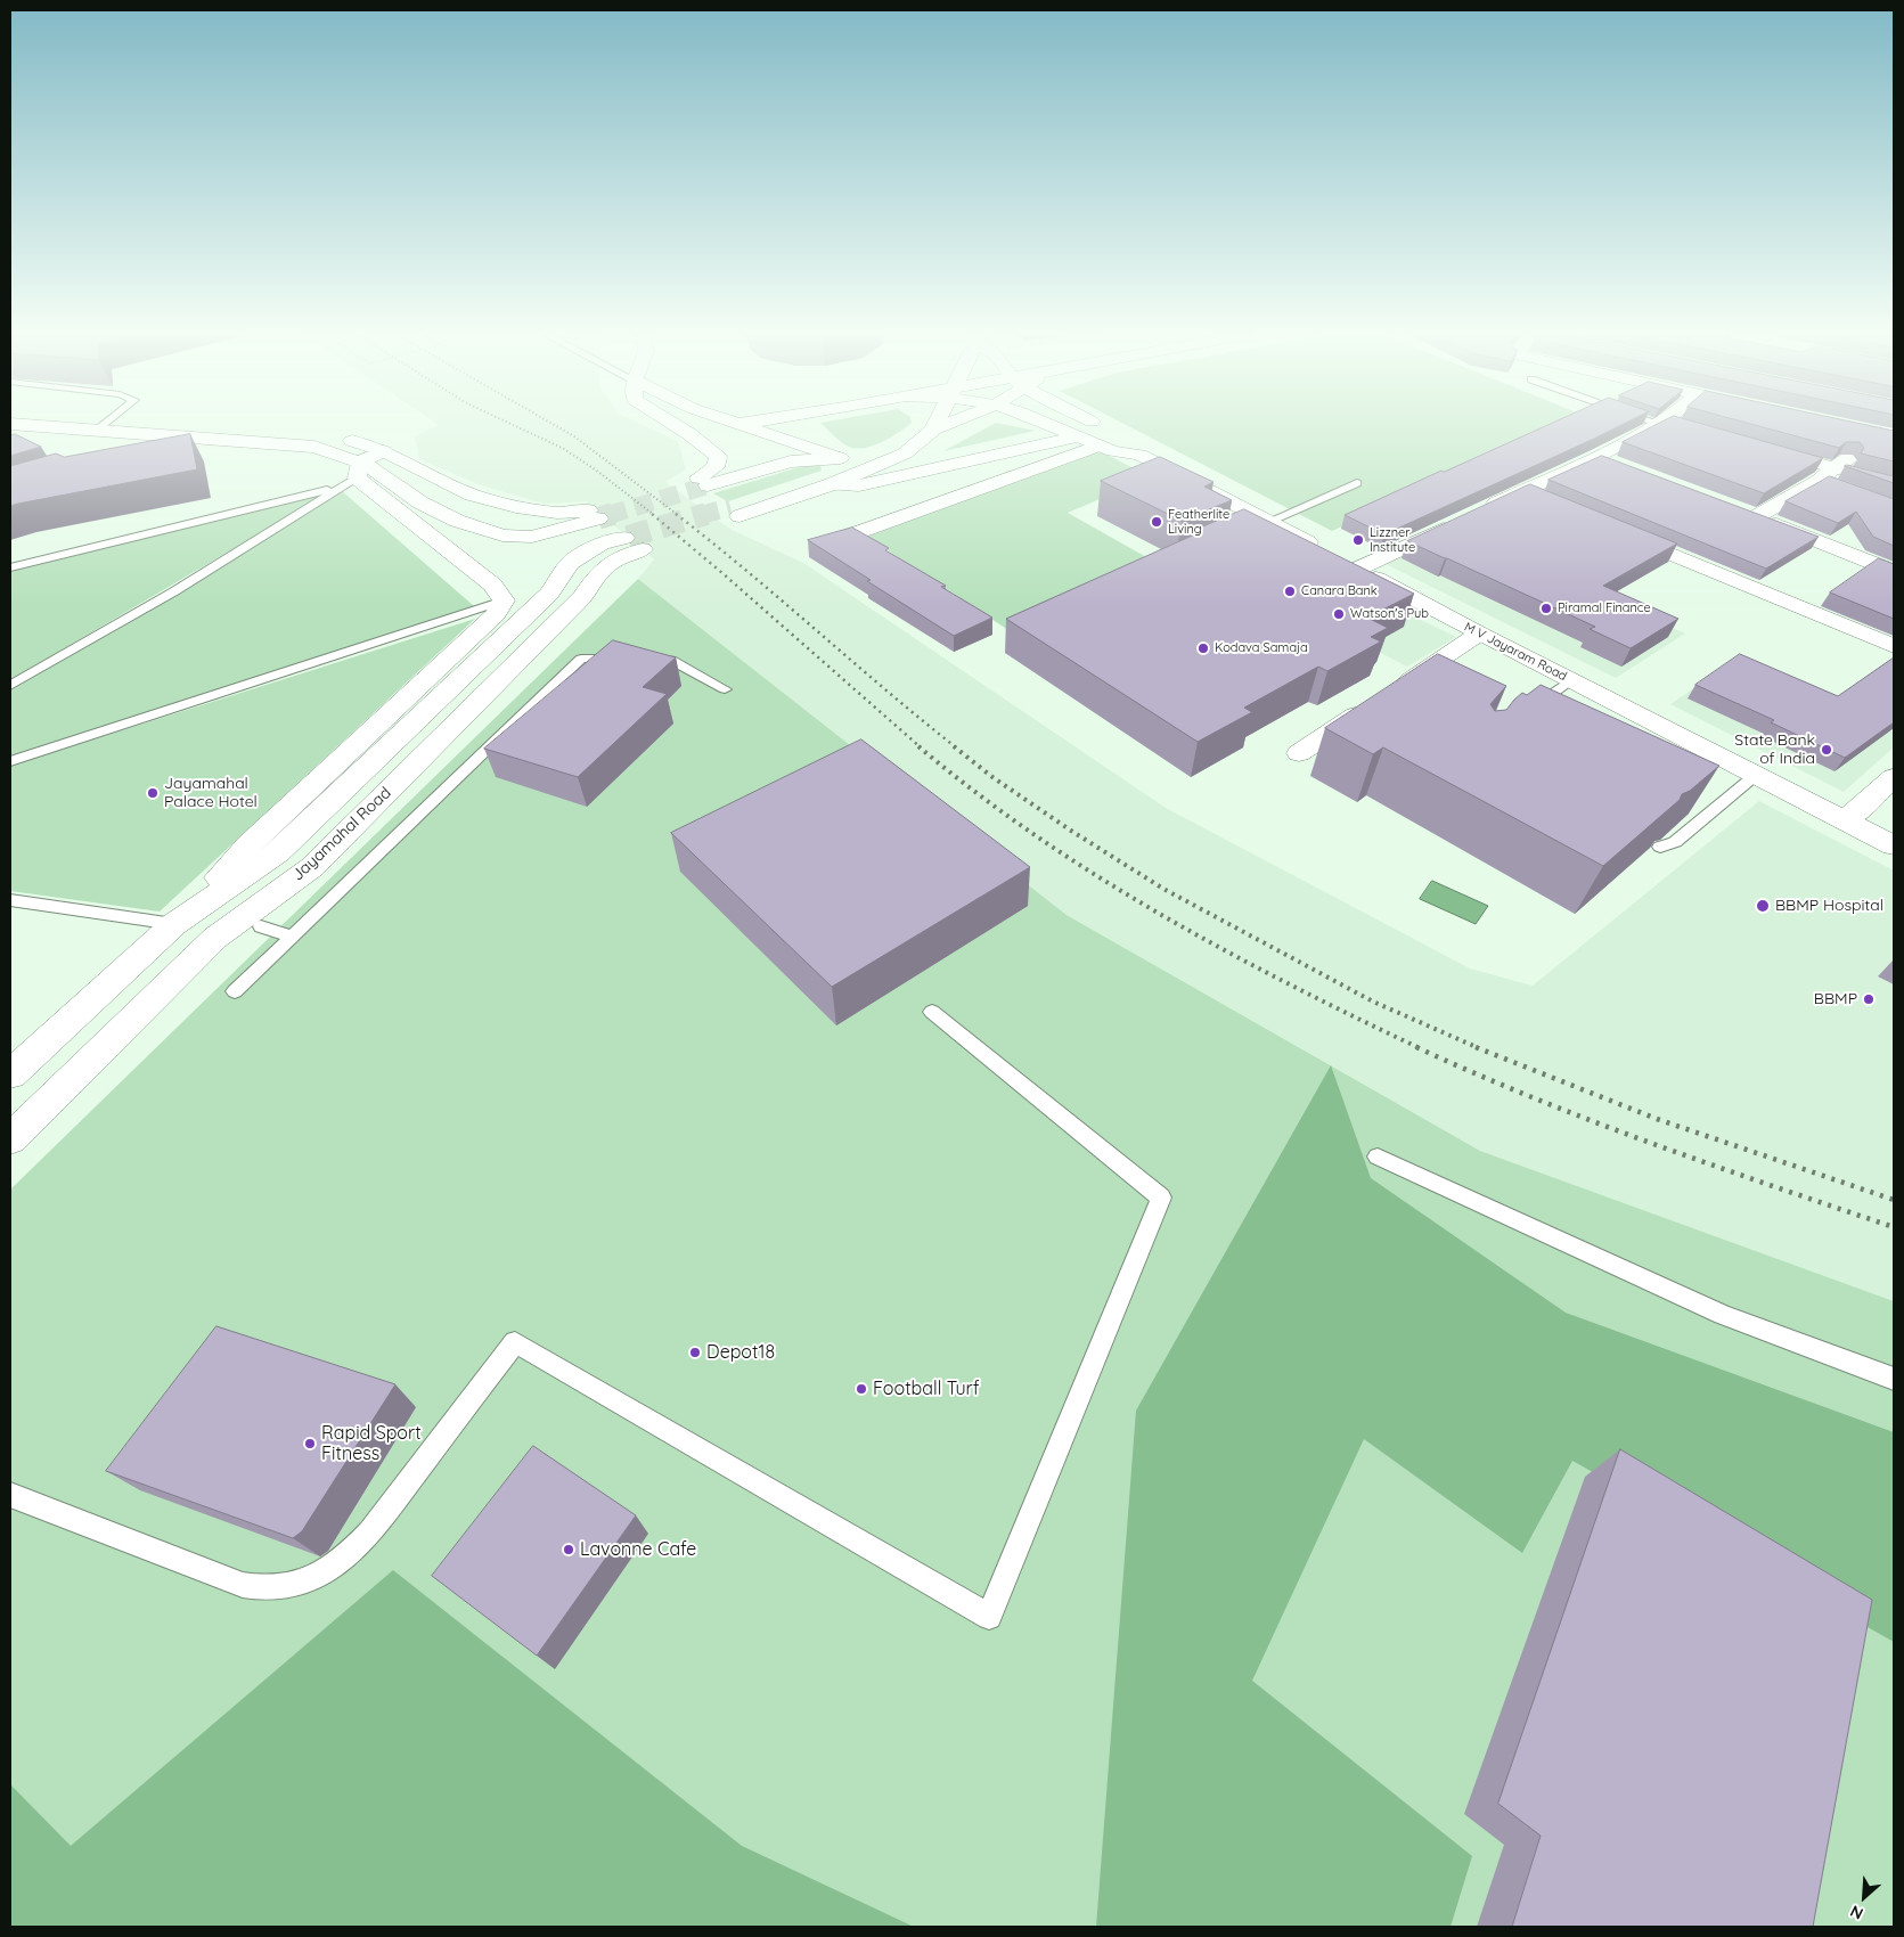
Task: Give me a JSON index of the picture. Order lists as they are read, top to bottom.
{
  "streets": {
    "street": ["M V Jayaram Road", "Jayamahal Road"]
  },
  "places": [
    "Featherlite Living",
    "Lizzner Institute",
    "Canara Bank",
    "Piramal Finance",
    "Watson's Pub",
    "Kodava Samaja",
    "State Bank of India",
    "Jayamahal Palace Hotel",
    "BBMP Hospital",
    "BBMP",
    "Depot18",
    "Football Turf",
    "Rapid Sport Fitness",
    "Lavonne Cafe"
  ],
  "north": "bottom left"
}
